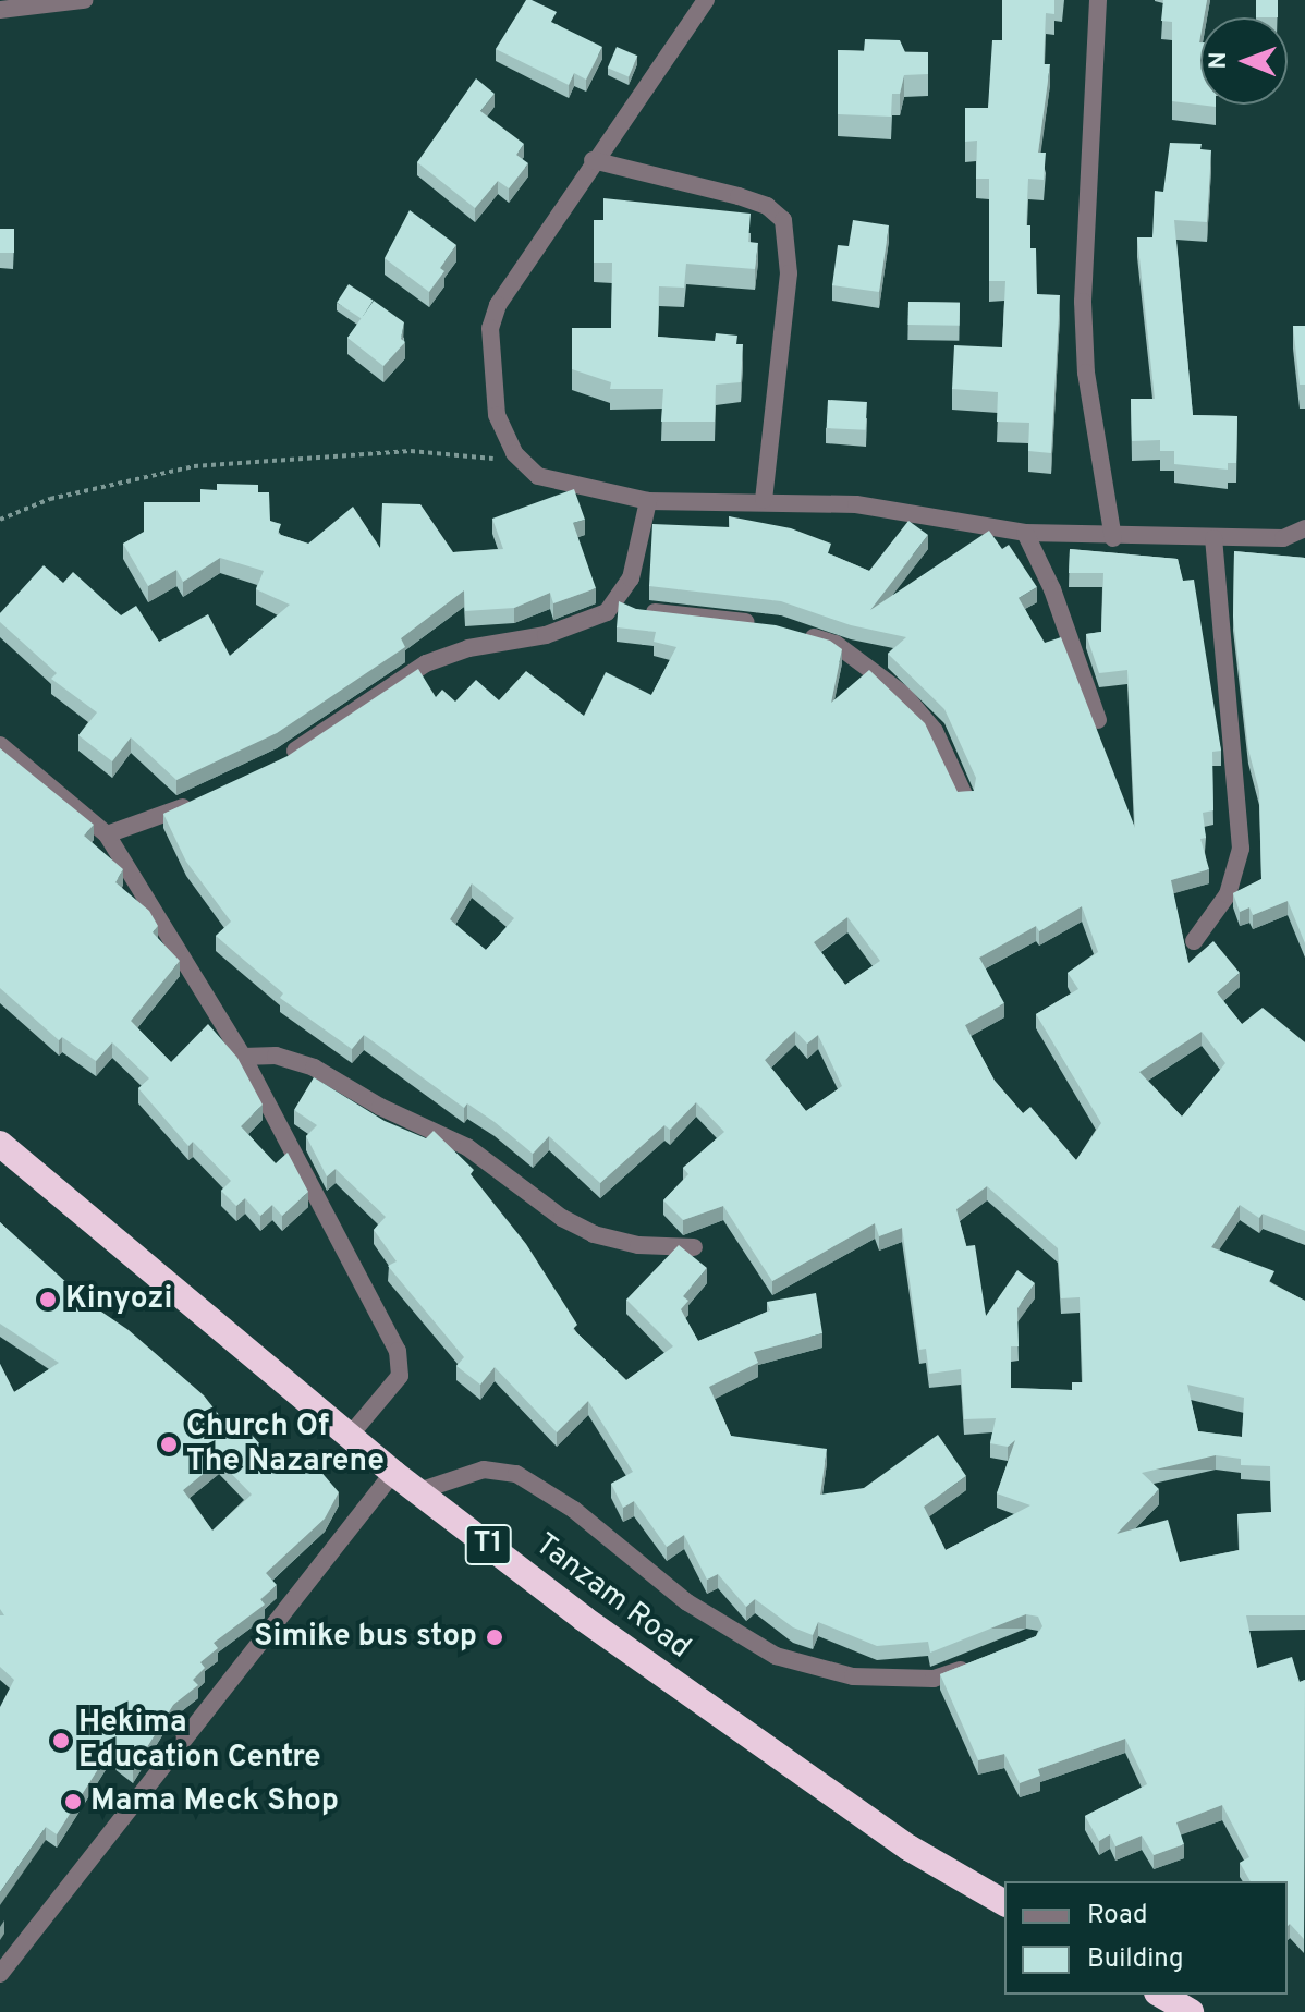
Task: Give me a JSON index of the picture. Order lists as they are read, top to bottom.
{
  "streets": {
    "highway": ["T1", "Tanzam Road"]
  },
  "places": [
    "Kinyozi",
    "Church Of The Nazarene",
    "Simike bus stop",
    "Hekima Education Centre",
    "Mama Meck Shop"
  ],
  "legend": ["Road", "Building"],
  "north": "left"
}
